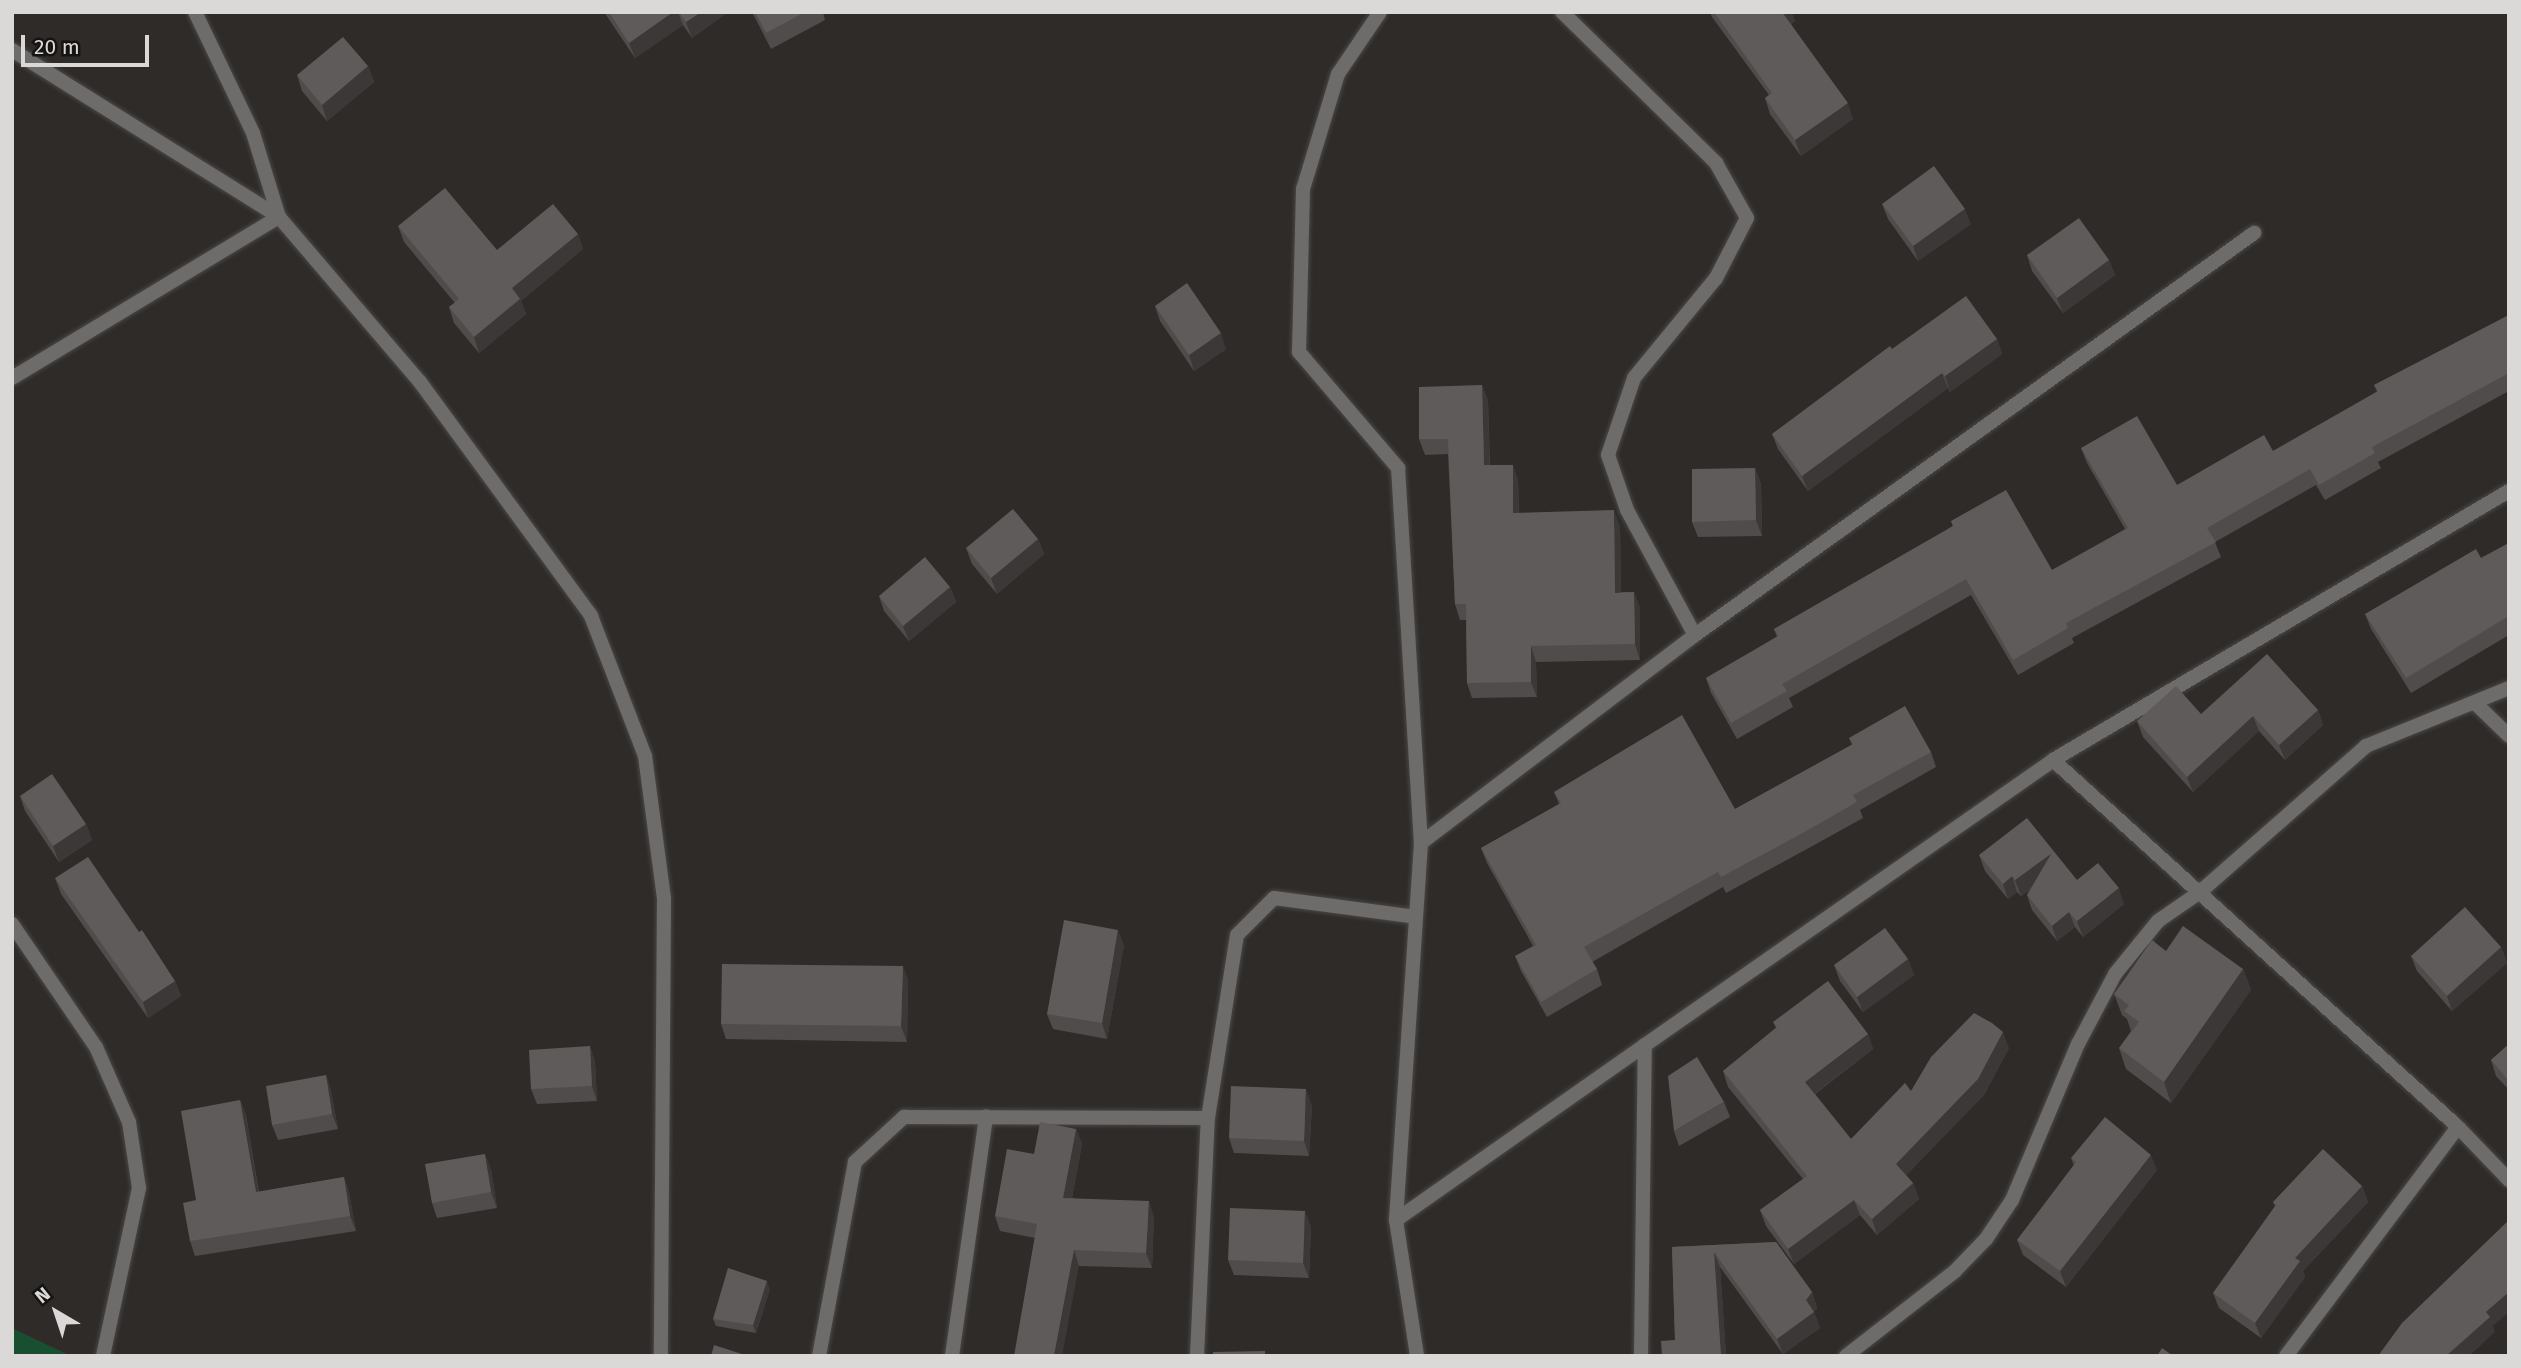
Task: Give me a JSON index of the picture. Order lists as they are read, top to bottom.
{
  "scale_bar": "20 m",
  "north": "top left"
}
